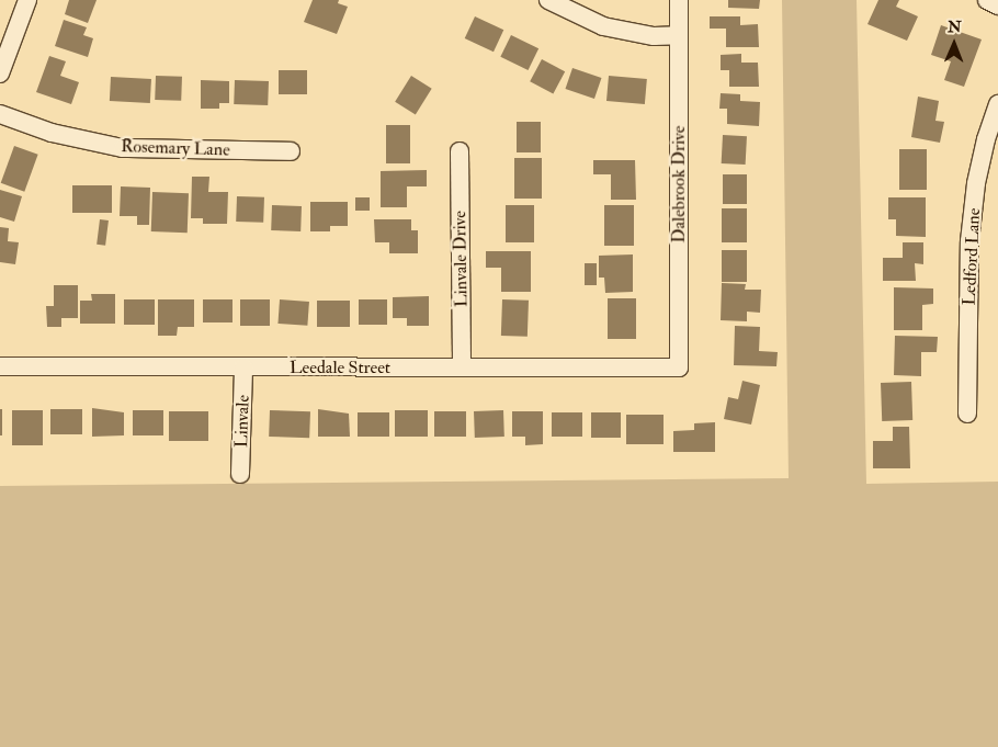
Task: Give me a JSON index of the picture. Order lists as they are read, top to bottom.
{
  "streets": {
    "street": [
      "Rosemary Lane",
      "Dalebrook Drive",
      "Ledford Lane",
      "Linvale Drive",
      "Leedale Street",
      "Linvale"
    ]
  },
  "crossings": [
    ["Dalebrook Drive", "Leedale Street"],
    ["Linvale Drive", "Leedale Street"],
    ["Leedale Street", "Linvale"]
  ],
  "north": "top"
}
